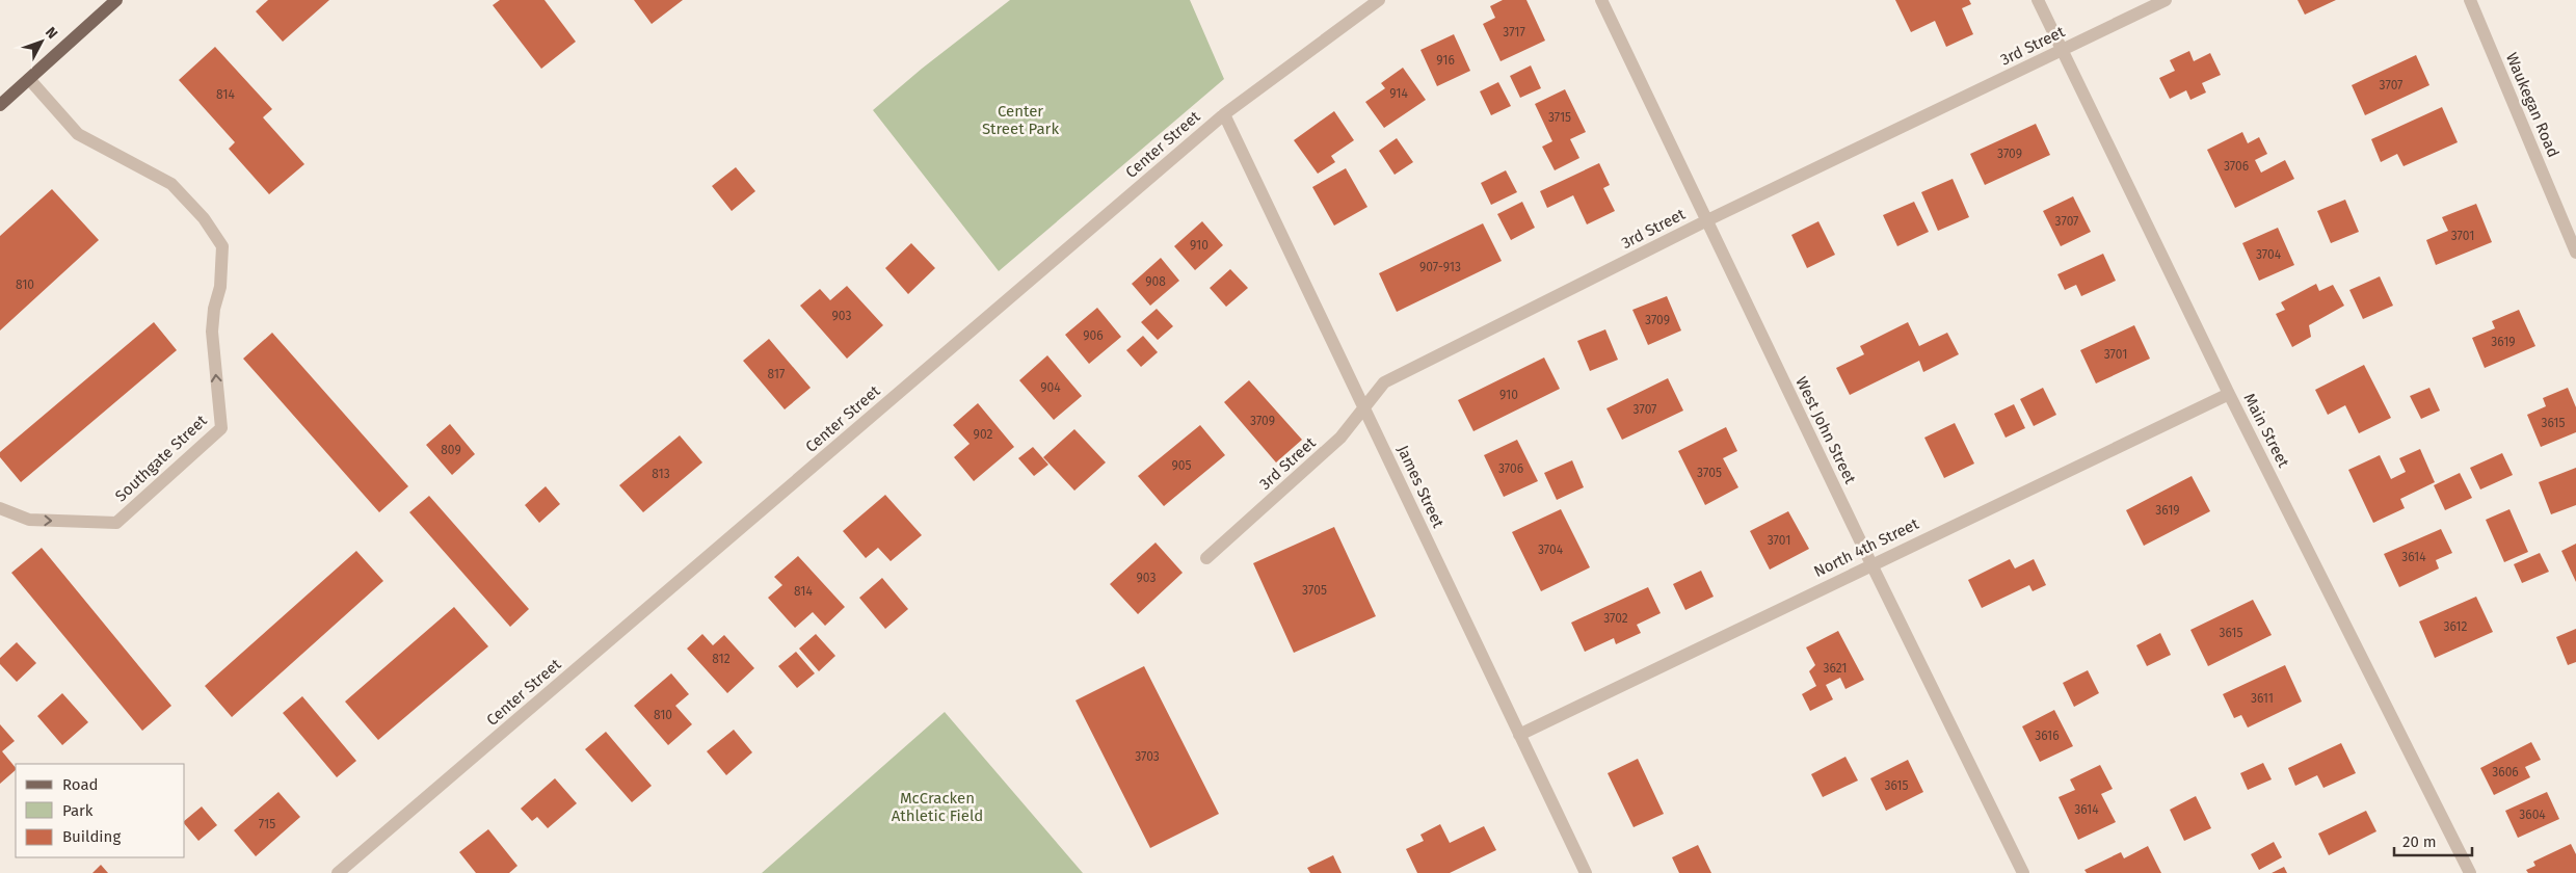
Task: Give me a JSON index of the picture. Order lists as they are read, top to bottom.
{
  "streets": {
    "street": [
      "3rd Street",
      "Waukegan Road",
      "Center Street",
      "West John Street",
      "Main Street",
      "Southgate Street",
      "James Street",
      "North 4th Street"
    ]
  },
  "crossings": [
    ["3rd Street", "West John Street"],
    ["3rd Street", "Main Street"],
    ["3rd Street", "James Street"],
    ["Center Street", "James Street"],
    ["West John Street", "North 4th Street"],
    ["Main Street", "North 4th Street"],
    ["James Street", "North 4th Street"]
  ],
  "parks": ["Center Street Park", "McCracken Athletic Field"],
  "house_numbers": [
    "3717",
    "916",
    "3707",
    "914",
    "814",
    "3715",
    "3709",
    "3706",
    "3707",
    "3701",
    "910",
    "3704",
    "907-913",
    "908",
    "810",
    "903",
    "3709",
    "906",
    "3619",
    "3701",
    "817",
    "904",
    "910",
    "3707",
    "3709",
    "3615",
    "902",
    "809",
    "905",
    "3706",
    "3705",
    "813",
    "3619",
    "3701",
    "3704",
    "3614",
    "903",
    "3705",
    "814",
    "3702",
    "3612",
    "3615",
    "812",
    "3621",
    "3611",
    "810",
    "3616",
    "3703",
    "3606",
    "3615",
    "3614",
    "3604",
    "715"
  ],
  "legend": ["Road", "Park", "Building"],
  "scale_bar": "20 m",
  "north": "top right"
}
